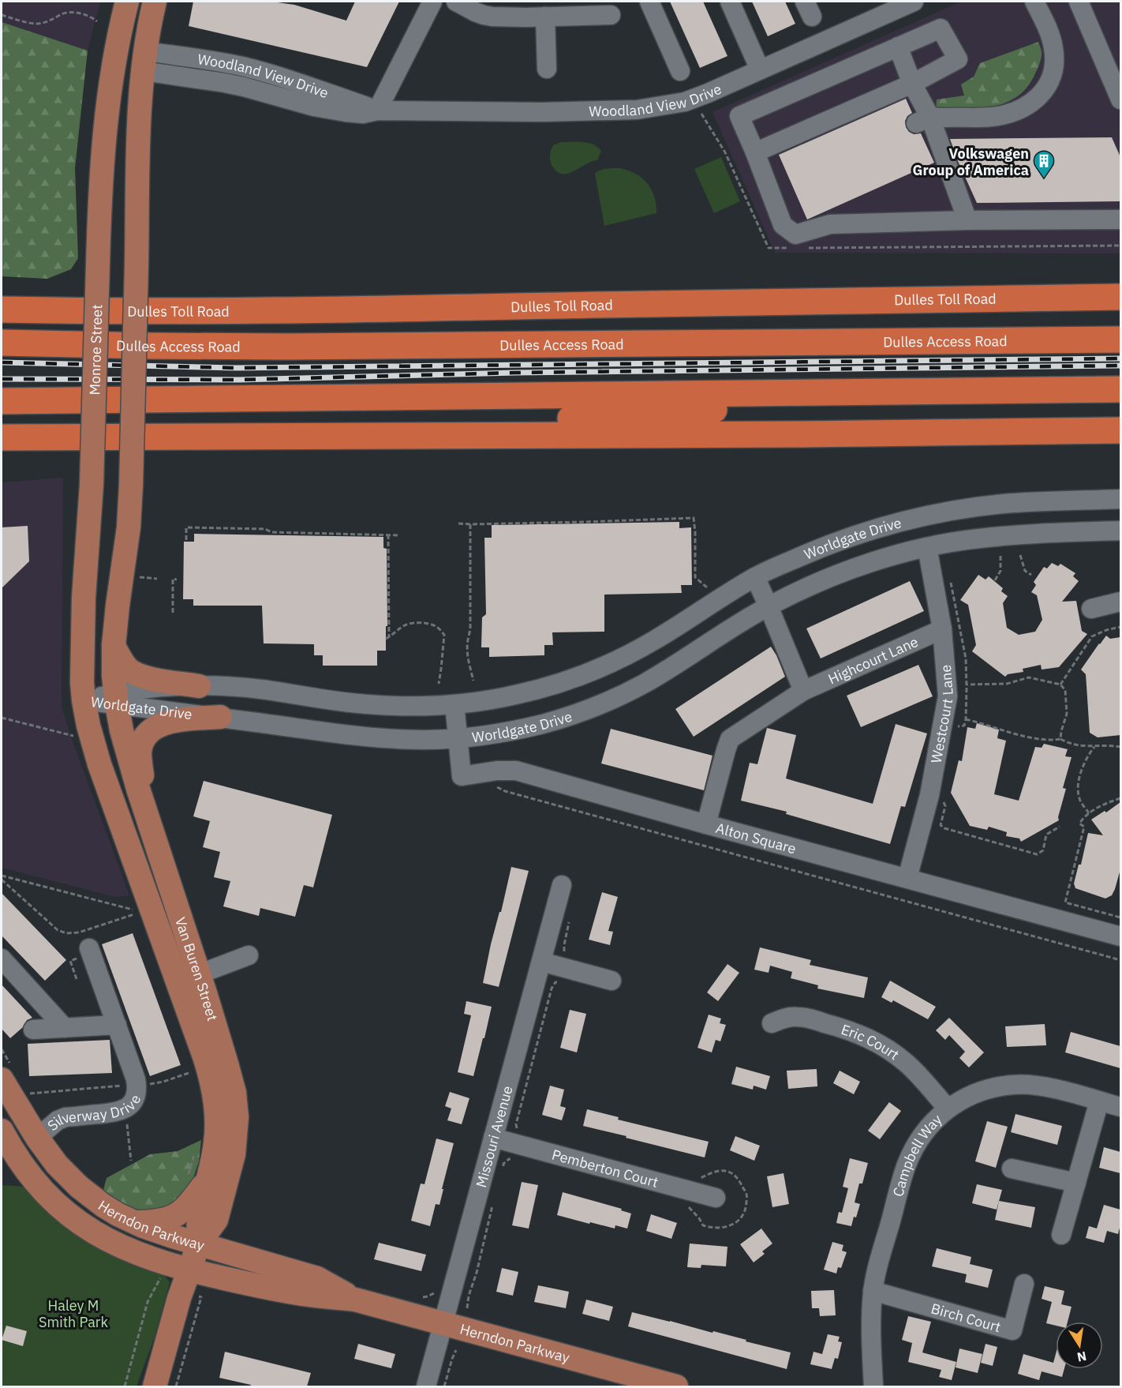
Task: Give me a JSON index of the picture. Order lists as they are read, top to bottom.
{
  "streets": {
    "highway": ["Dulles Toll Road", "Dulles Access Road"],
    "main road": ["Monroe Street", "Van Buren Street", "Herndon Parkway"],
    "street": [
      "Woodland View Drive",
      "Worldgate Drive",
      "Highcourt Lane",
      "Westcourt Lane",
      "Alton Square",
      "Eric Court",
      "Silverway Drive",
      "Missouri Avenue",
      "Campbell Way",
      "Pemberton Court",
      "Birch Court"
    ]
  },
  "crossings": [
    ["Monroe Street", "Worldgate Drive"],
    ["Monroe Street", "Van Buren Street"],
    ["Worldgate Drive", "Westcourt Lane"],
    ["Worldgate Drive", "Alton Square"],
    ["Worldgate Drive", "Van Buren Street"],
    ["Highcourt Lane", "Westcourt Lane"],
    ["Highcourt Lane", "Alton Square"],
    ["Westcourt Lane", "Alton Square"],
    ["Van Buren Street", "Herndon Parkway"],
    ["Eric Court", "Campbell Way"],
    ["Silverway Drive", "Herndon Parkway"],
    ["Missouri Avenue", "Pemberton Court"],
    ["Missouri Avenue", "Herndon Parkway"],
    ["Campbell Way", "Birch Court"]
  ],
  "parks": ["Haley M Smith Park"],
  "places": {
    "building": ["Volkswagen Group of America"]
  },
  "north": "bottom"
}
